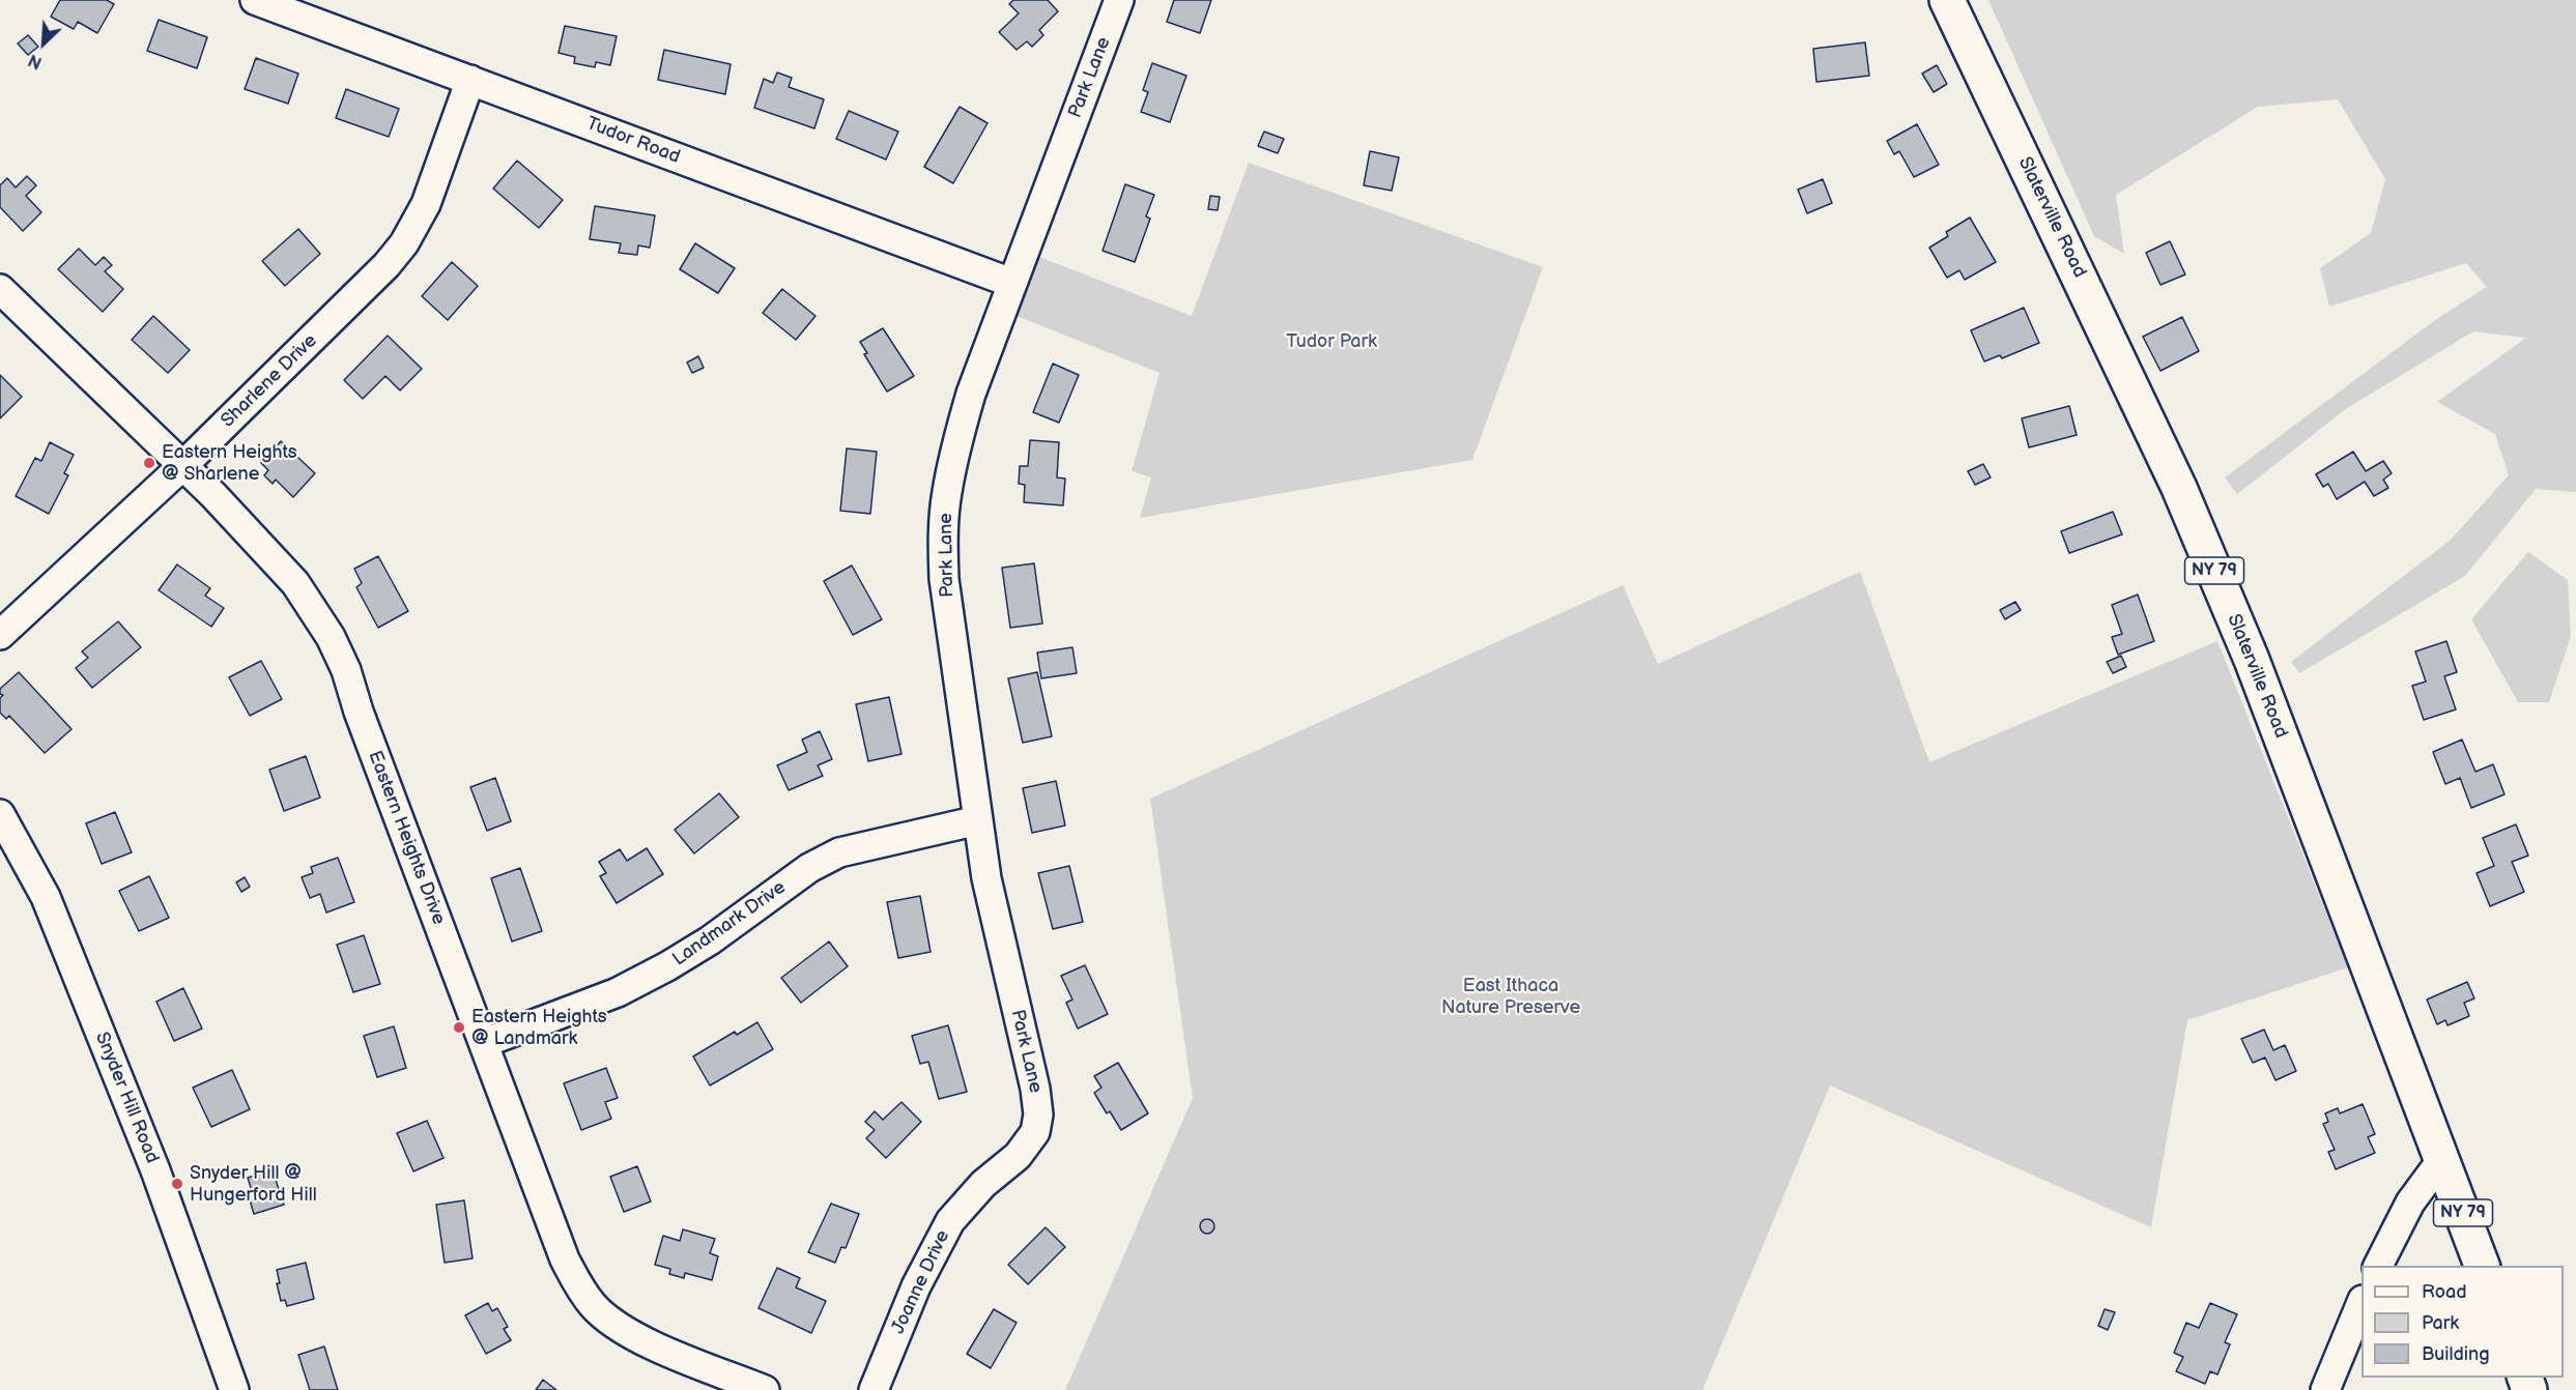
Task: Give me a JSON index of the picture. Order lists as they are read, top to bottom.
{
  "streets": {
    "highway": ["Slaterville Road", "NY 79"],
    "street": [
      "Park Lane",
      "Tudor Road",
      "Sharlene Drive",
      "Eastern Heights Drive",
      "Landmark Drive",
      "Snyder Hill Road",
      "Joanne Drive"
    ]
  },
  "crossings": [
    ["Park Lane", "Tudor Road"],
    ["Park Lane", "Landmark Drive"],
    ["Park Lane", "Joanne Drive"],
    ["Tudor Road", "Sharlene Drive"],
    ["Sharlene Drive", "Eastern Heights Drive"],
    ["Eastern Heights Drive", "Landmark Drive"]
  ],
  "parks": ["Tudor Park", "East Ithaca Nature Preserve"],
  "places": ["Eastern Heights @ Sharlene", "Eastern Heights @ Landmark", "Snyder Hill @ Hungerford Hill"],
  "legend": ["Road", "Park", "Building"],
  "north": "bottom left"
}
